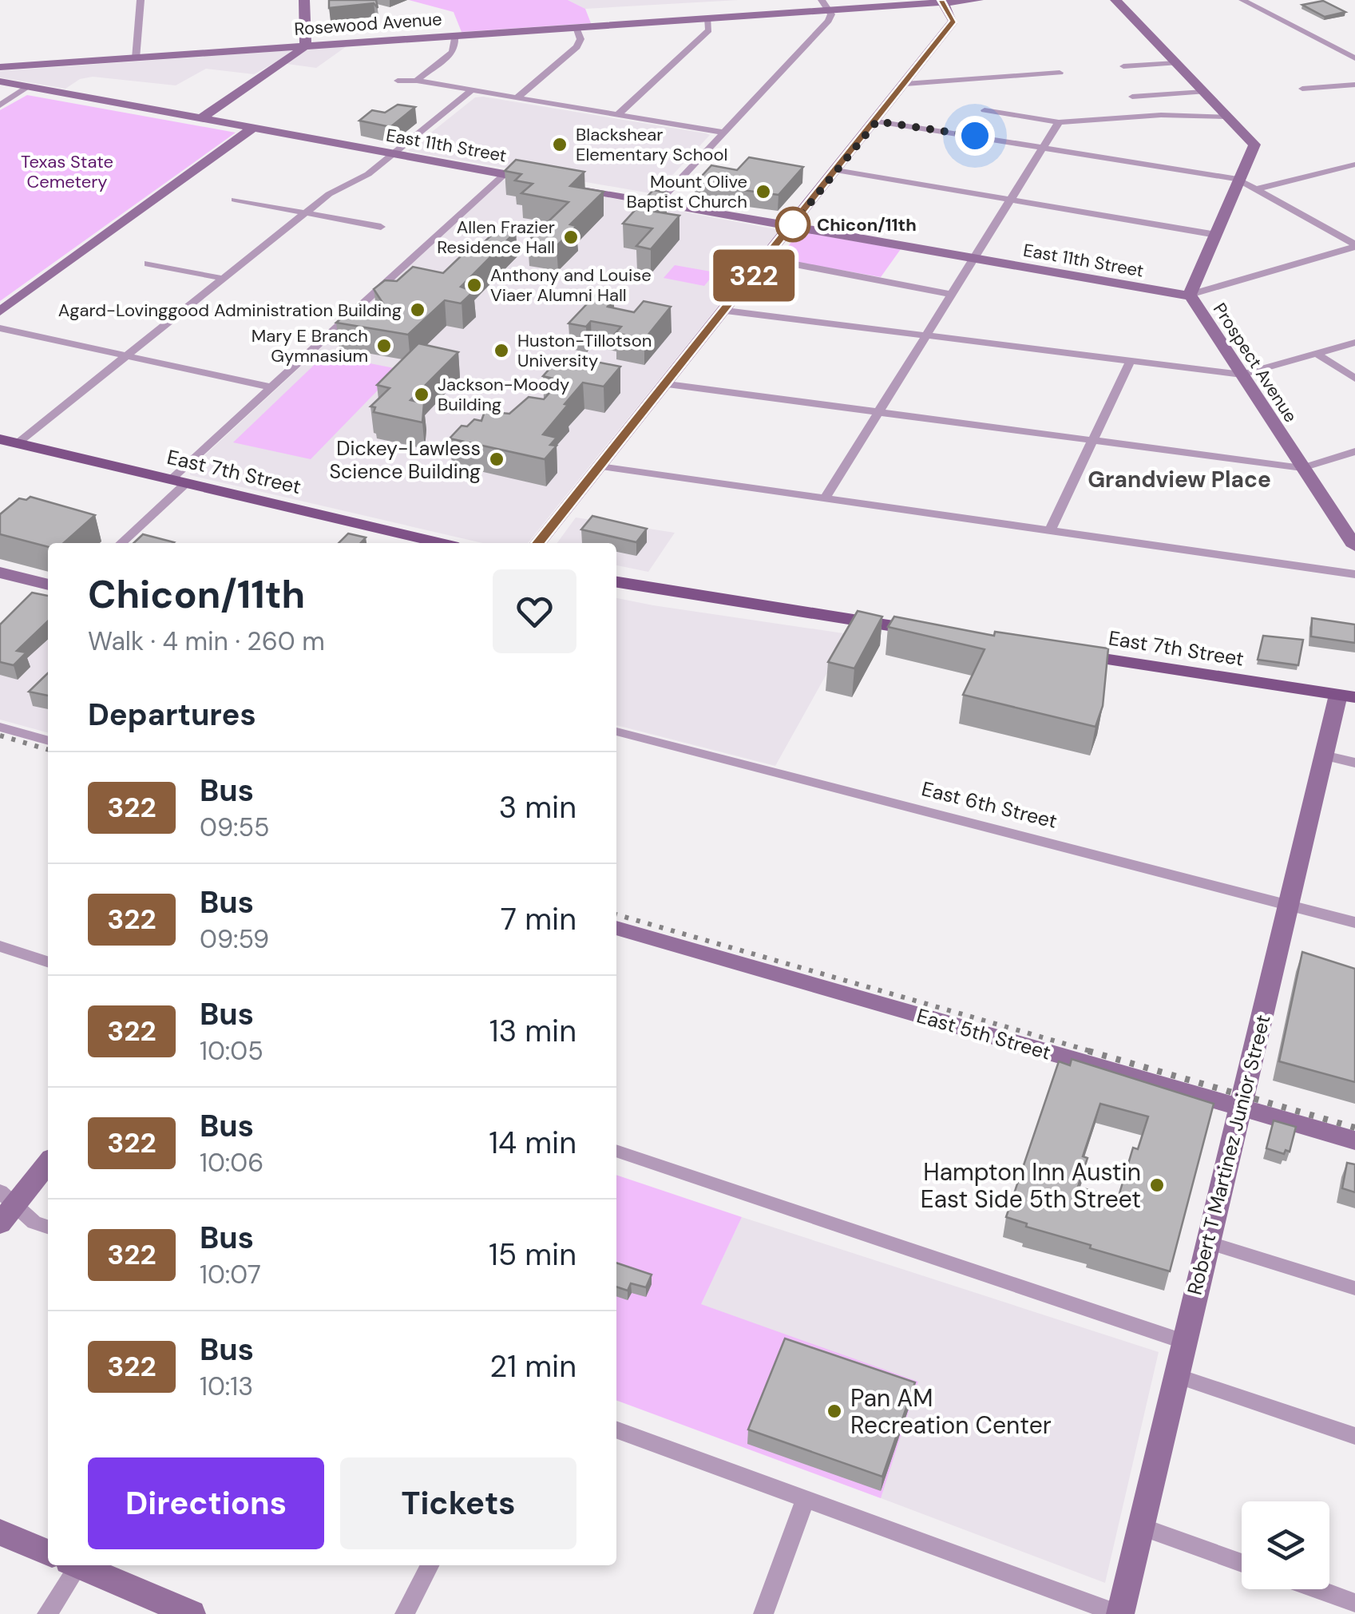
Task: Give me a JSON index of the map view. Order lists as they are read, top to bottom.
{
  "streets": {
    "main road": ["East 7th Street"],
    "street": [
      "Rosewood Avenue",
      "East 11th Street",
      "Prospect Avenue",
      "East 6th Street",
      "East 5th Street",
      "Robert T Martinez Junior Street"
    ]
  },
  "crossings": [
    ["East 11th Street", "Prospect Avenue"],
    ["East 7th Street", "Robert T Martinez Junior Street"],
    ["East 6th Street", "Robert T Martinez Junior Street"],
    ["East 5th Street", "Robert T Martinez Junior Street"]
  ],
  "districts": ["Grandview Place"],
  "parks": ["Texas State Cemetery"],
  "places": [
    "Blackshear Elementary School",
    "Mount Olive Baptist Church",
    "Chicon/11th",
    "Allen Frazier Residence Hall",
    "Anthony and Louise Viaer Alumni Hall",
    "Agard-Lovinggood Administration Building",
    "Mary E Branch Gymnasium",
    "Huston-Tillotson University",
    "Jackson-Moody Building",
    "Dickey-Lawless Science Building",
    "Hampton Inn Austin East Side 5th Street",
    "Pan AM Recreation Center"
  ],
  "lines": ["bus line 322"],
  "page": {
    "on_map": "322",
    "heading": [
      ["Chicon/11th", "Walk · 4 min · 260 m"],
      "Departures"
    ],
    "list": [
      {
        "mark": "322",
        "name": "Bus",
        "note": "09:55",
        "value": "3 min"
      },
      {
        "mark": "322",
        "name": "Bus",
        "note": "09:59",
        "value": "7 min"
      },
      {
        "mark": "322",
        "name": "Bus",
        "note": "10:05",
        "value": "13 min"
      },
      {
        "mark": "322",
        "name": "Bus",
        "note": "10:06",
        "value": "14 min"
      },
      {
        "mark": "322",
        "name": "Bus",
        "note": "10:07",
        "value": "15 min"
      },
      {
        "mark": "322",
        "name": "Bus",
        "note": "10:13",
        "value": "21 min"
      }
    ],
    "buttons": ["Directions", "Tickets"]
  }
}
